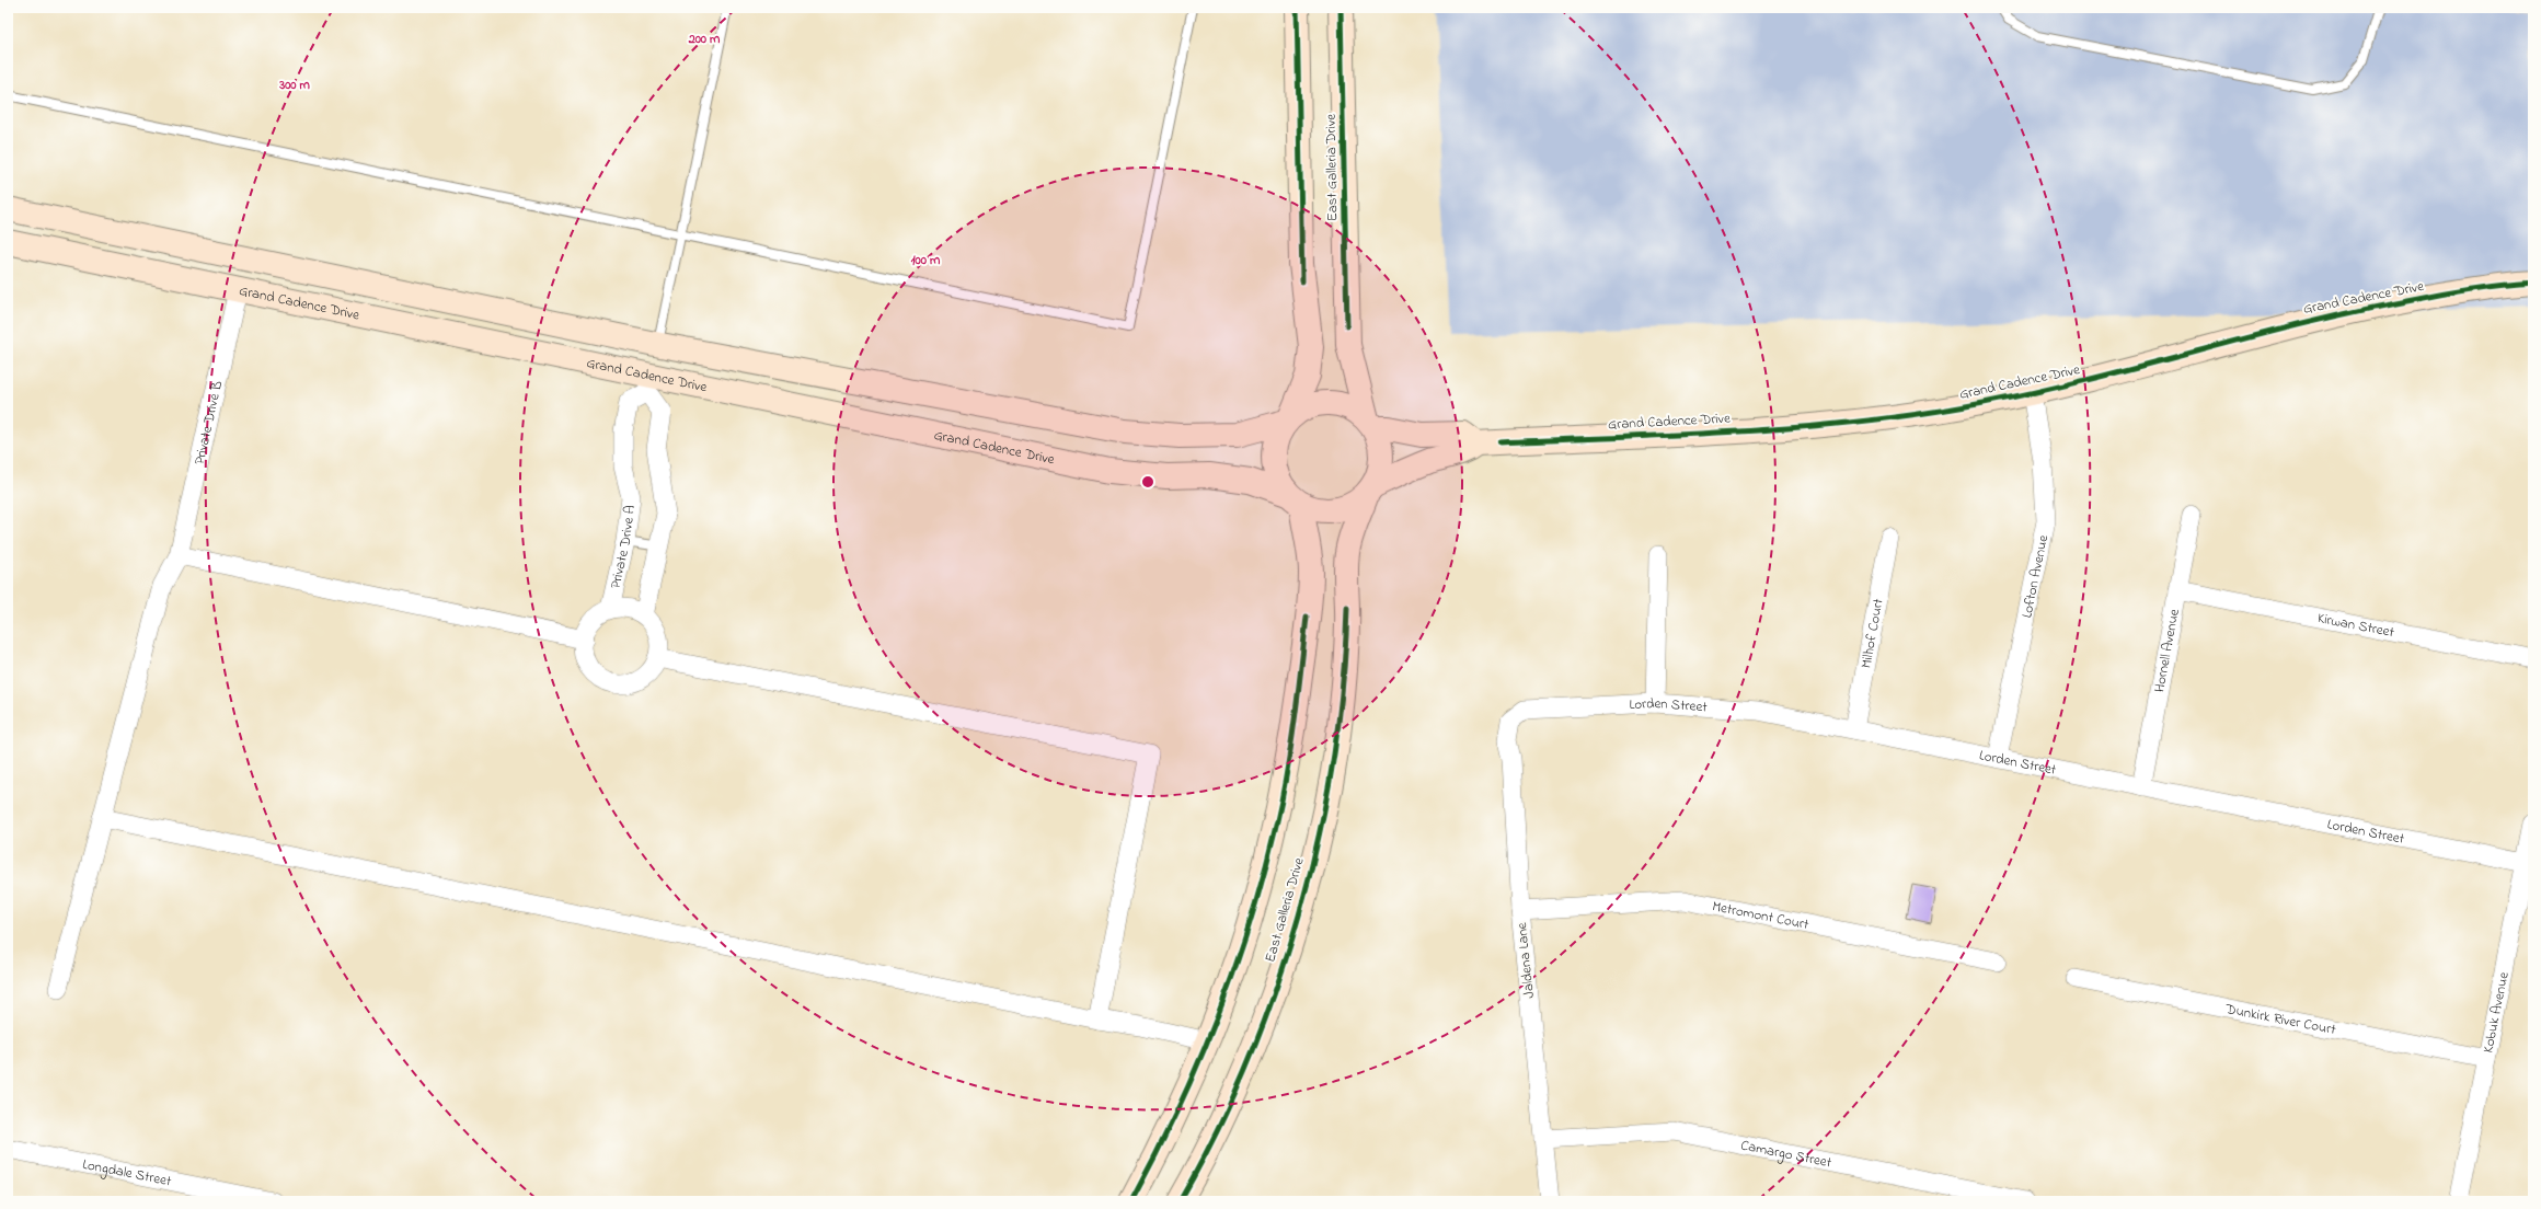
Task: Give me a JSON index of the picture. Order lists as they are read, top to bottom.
{
  "streets": {
    "main road": ["East Galleria Drive", "Grand Cadence Drive"],
    "street": [
      "Private Drive B",
      "Private Drive A",
      "Lofton Avenue",
      "Kirwan Street",
      "Milhof Court",
      "Hornell Avenue",
      "Lorden Street",
      "Metromont Court",
      "Jaldena Lane",
      "Kobuk Avenue",
      "Dunkirk River Court",
      "Camargo Street",
      "Longdale Street"
    ]
  },
  "crossings": [
    ["East Galleria Drive", "Grand Cadence Drive"],
    ["Grand Cadence Drive", "Private Drive B"],
    ["Grand Cadence Drive", "Private Drive A"],
    ["Grand Cadence Drive", "Lofton Avenue"],
    ["Lofton Avenue", "Lorden Street"],
    ["Kirwan Street", "Hornell Avenue"],
    ["Milhof Court", "Lorden Street"],
    ["Hornell Avenue", "Lorden Street"],
    ["Lorden Street", "Jaldena Lane"],
    ["Lorden Street", "Kobuk Avenue"],
    ["Metromont Court", "Jaldena Lane"],
    ["Jaldena Lane", "Camargo Street"],
    ["Kobuk Avenue", "Dunkirk River Court"]
  ],
  "rings": ["200 m", "300 m", "100 m"]
}
